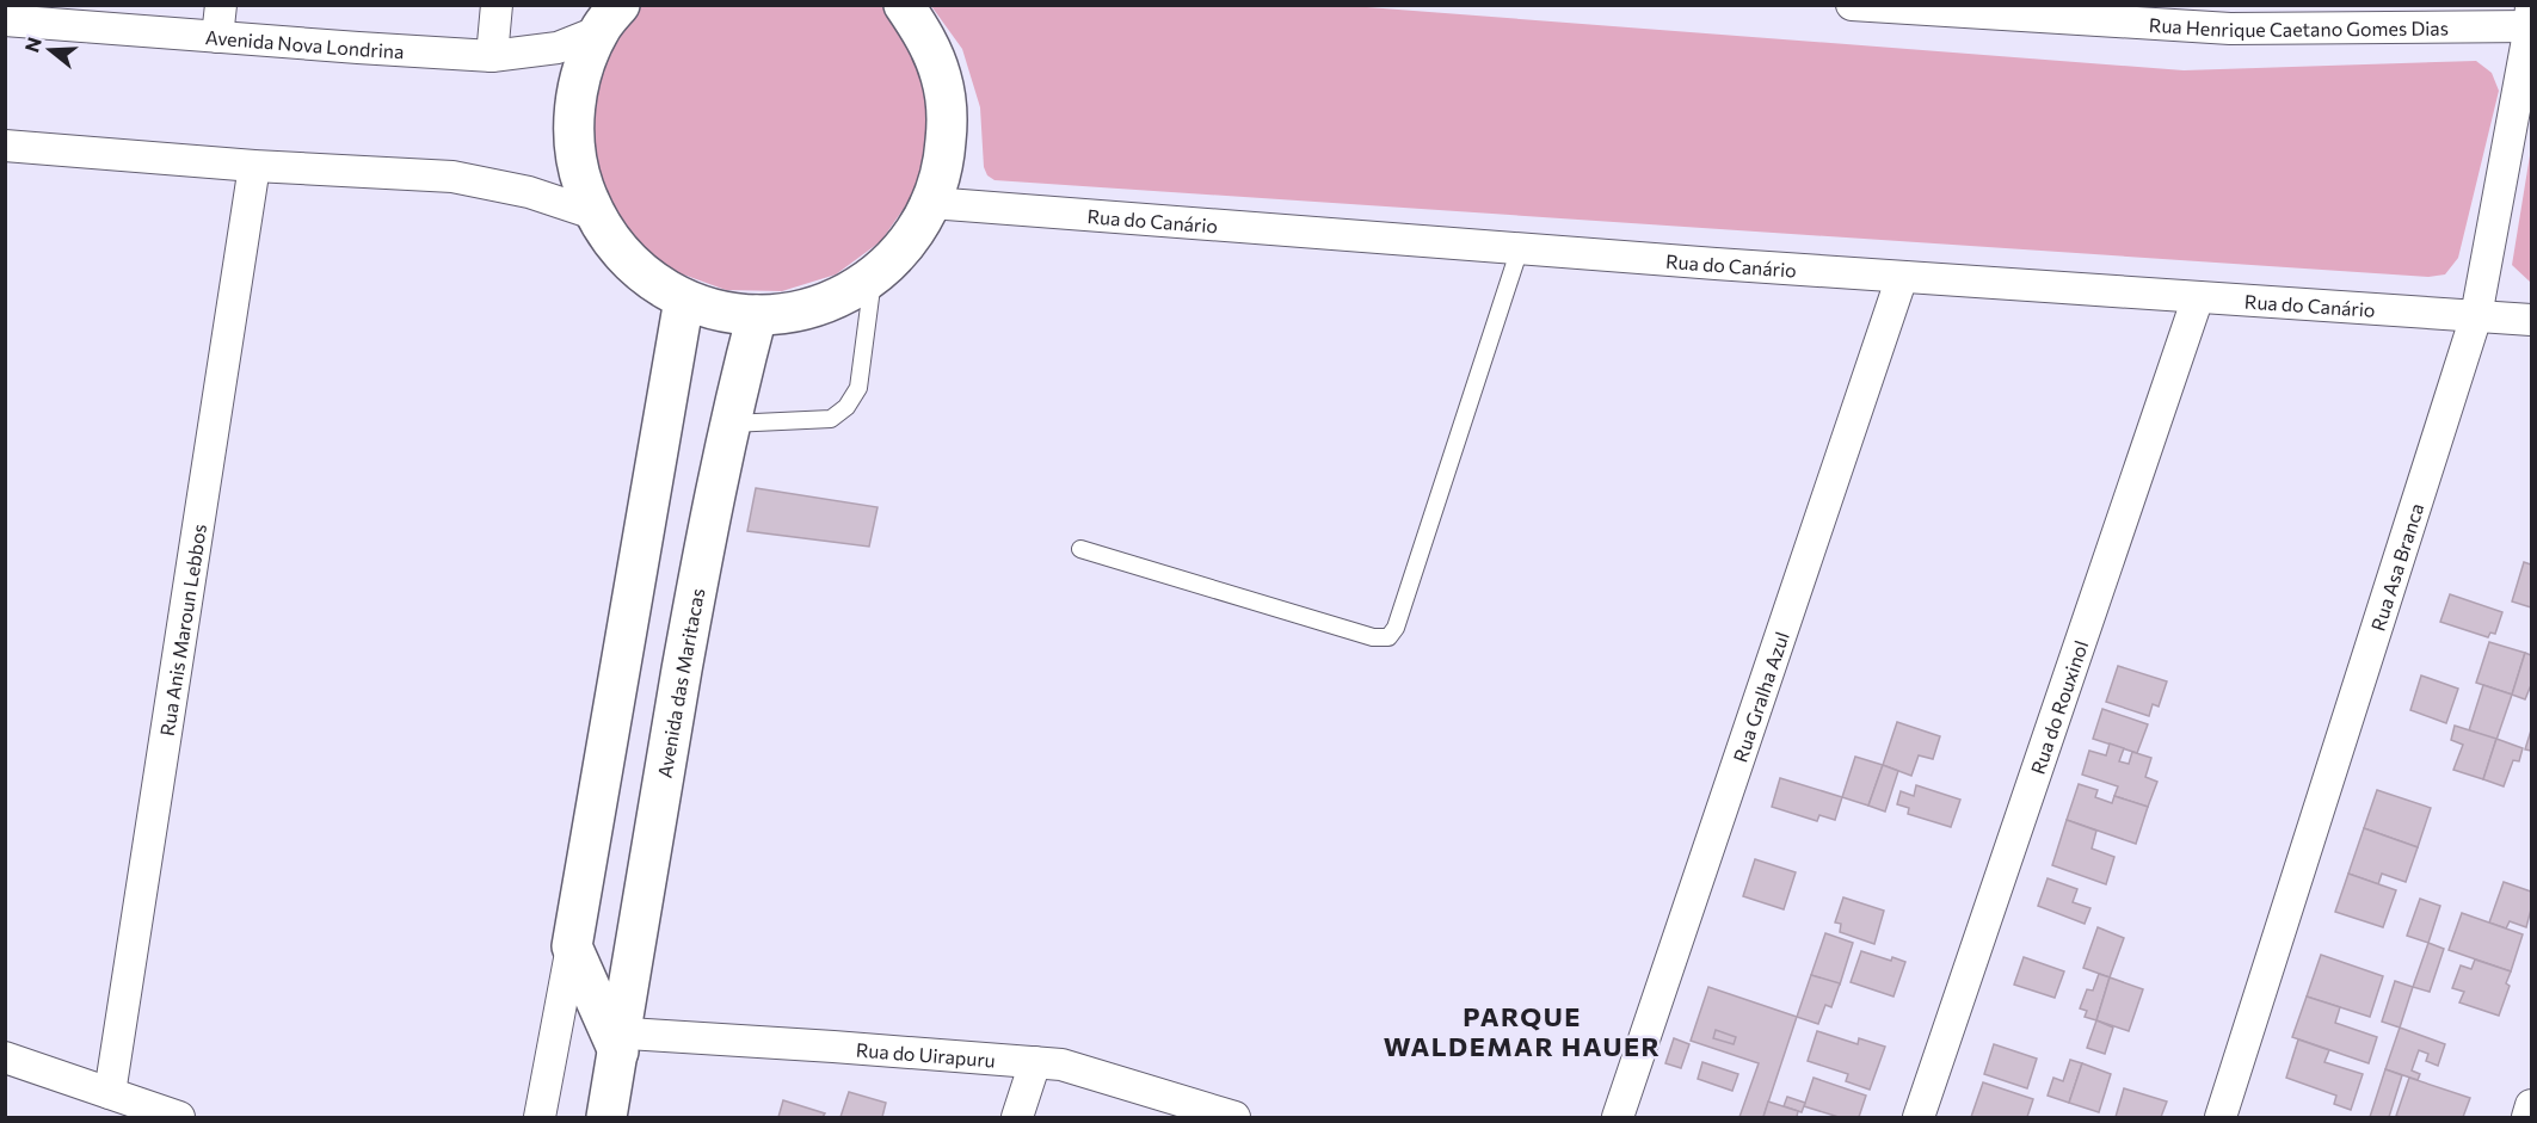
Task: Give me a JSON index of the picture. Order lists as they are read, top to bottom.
{
  "streets": {
    "street": [
      "Rua Henrique Caetano Gomes Dias",
      "Avenida Nova Londrina",
      "Rua do Canário",
      "Rua Asa Branca",
      "Rua Anis Maroun Lebbos",
      "Avenida das Maritacas",
      "Rua Gralha Azul",
      "Rua do Rouxinol",
      "Rua do Uirapuru"
    ]
  },
  "crossings": [
    ["Rua Henrique Caetano Gomes Dias", "Rua Asa Branca"],
    ["Rua do Canário", "Rua Asa Branca"],
    ["Rua do Canário", "Rua Gralha Azul"],
    ["Rua do Canário", "Rua do Rouxinol"],
    ["Avenida das Maritacas", "Rua do Uirapuru"]
  ],
  "districts": ["PARQUE WALDEMAR HAUER"],
  "north": "left"
}
